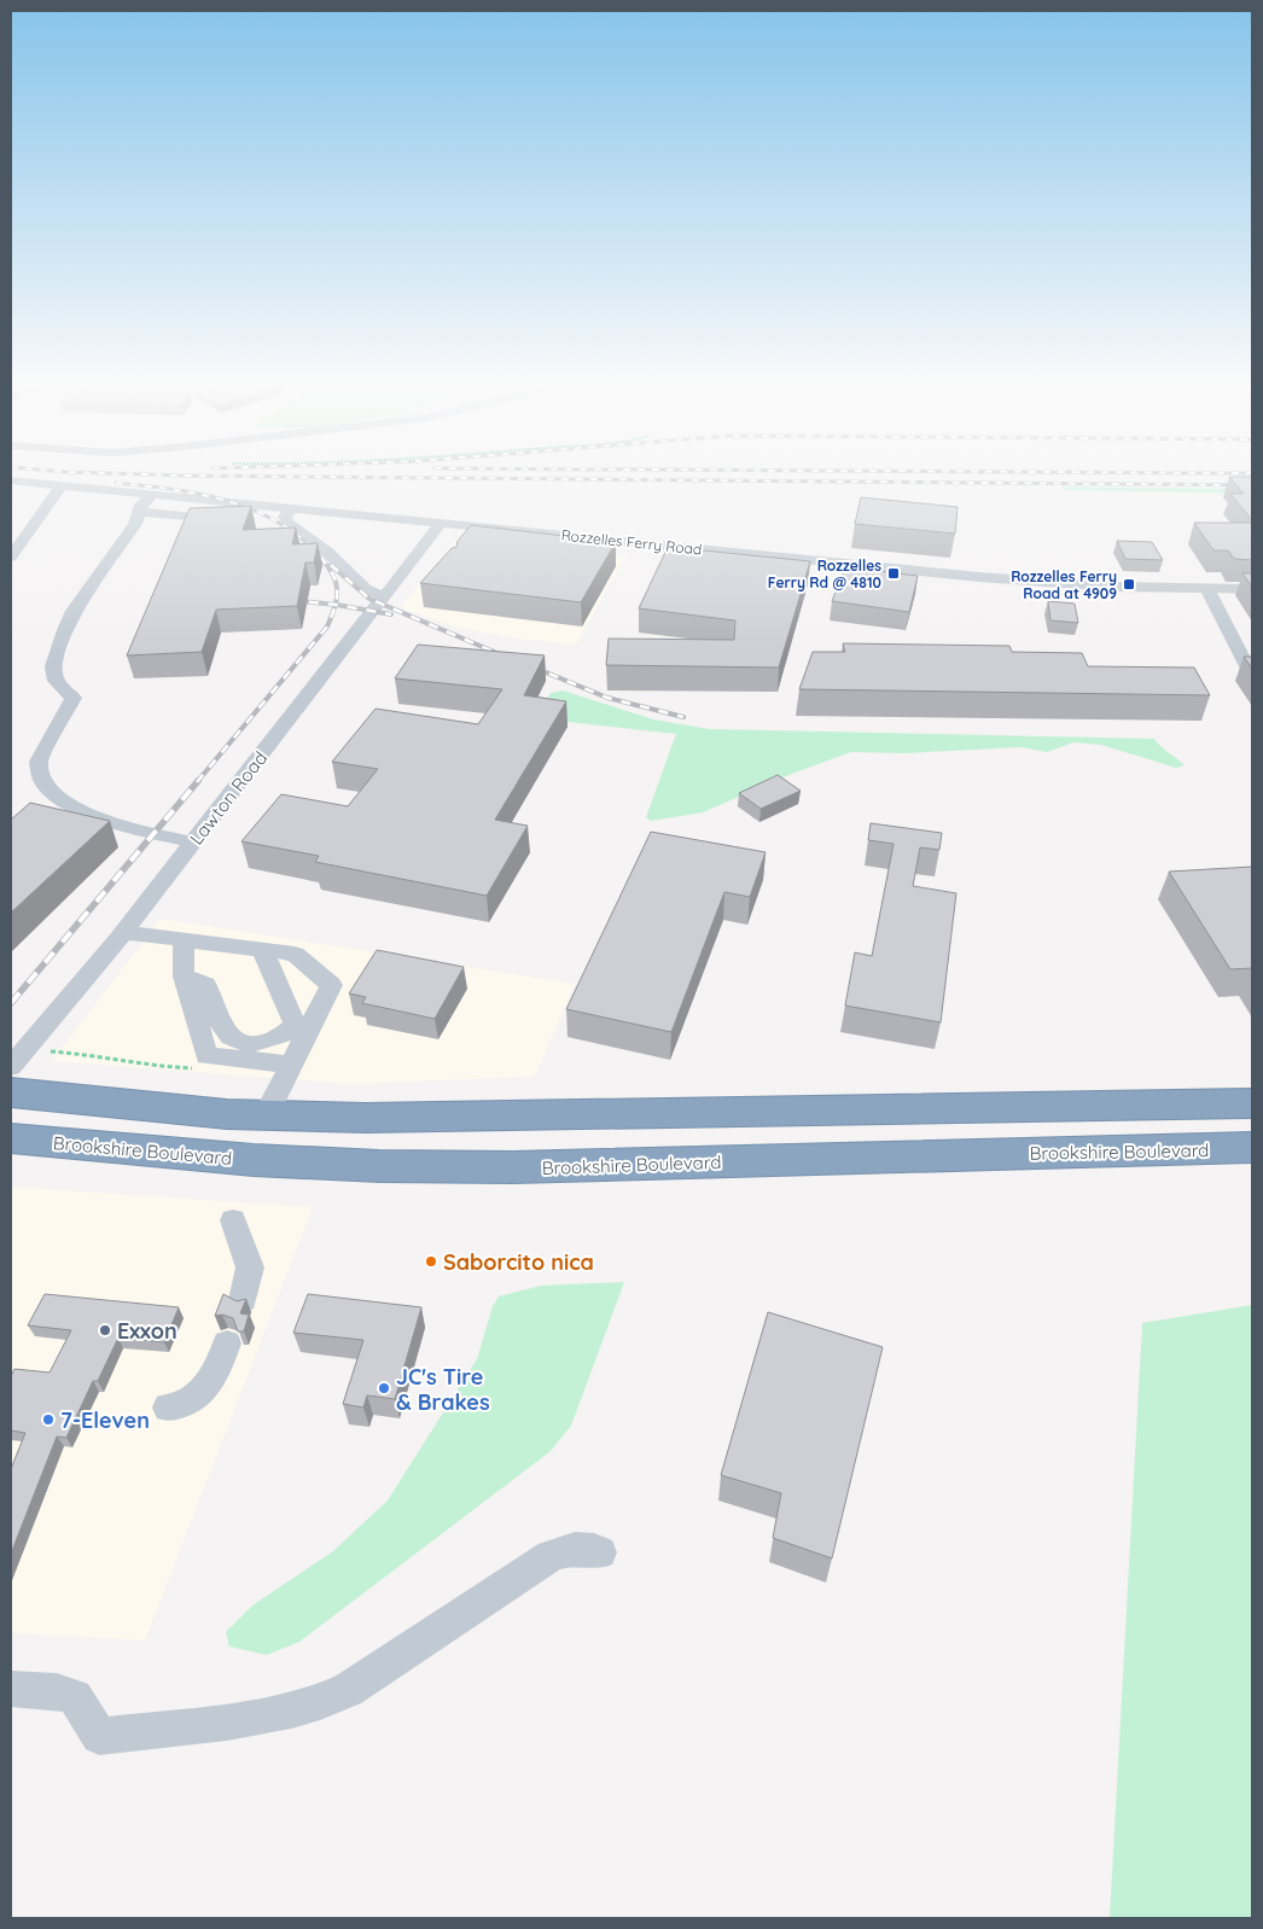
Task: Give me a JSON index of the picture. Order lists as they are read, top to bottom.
{
  "streets": {
    "highway": ["Brookshire Boulevard"],
    "street": ["Rozzelles Ferry Road", "Lawton Road"]
  },
  "crossings": [
    ["Rozzelles Ferry Road", "Lawton Road"]
  ],
  "places": {
    "transit": ["Rozzelles Ferry Rd @ 4810", "Rozzelles Ferry Road at 4909"],
    "other": [
      "Saborcito nica",
      "Exxon",
      "JC's Tire & Brakes",
      "7-Eleven"
    ]
  }
}
